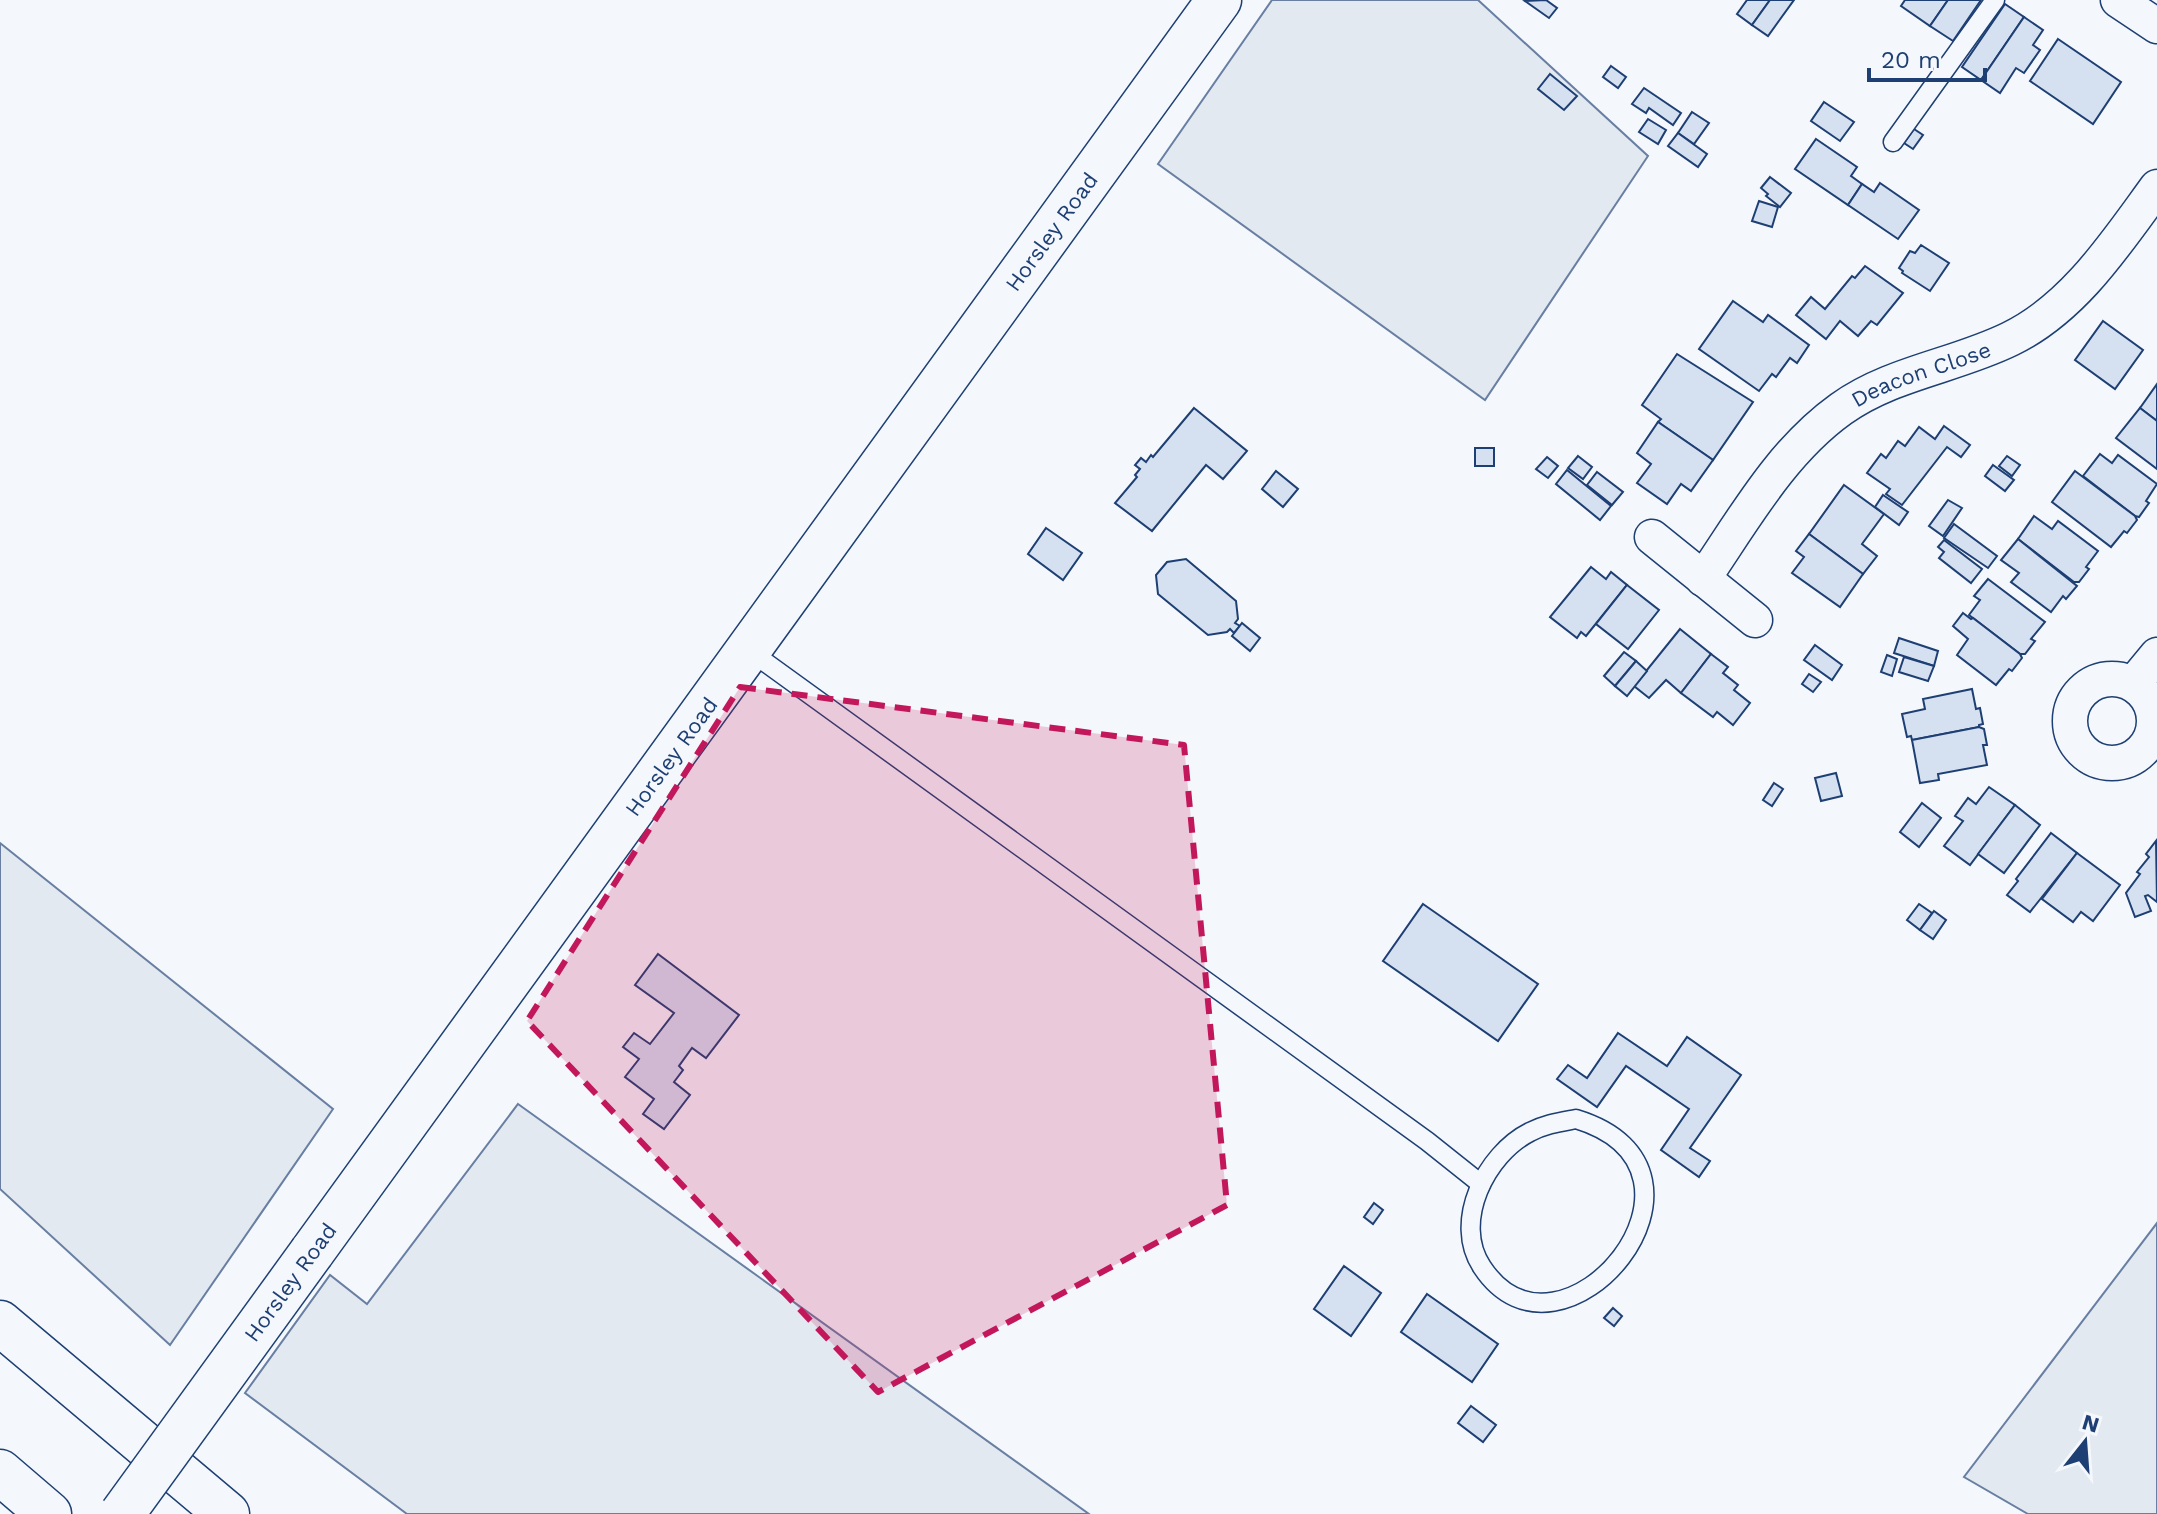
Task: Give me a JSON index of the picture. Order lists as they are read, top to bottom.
{
  "streets": {
    "main road": ["Horsley Road"],
    "street": ["Deacon Close"]
  },
  "scale_bar": "20 m",
  "north": "top"
}
